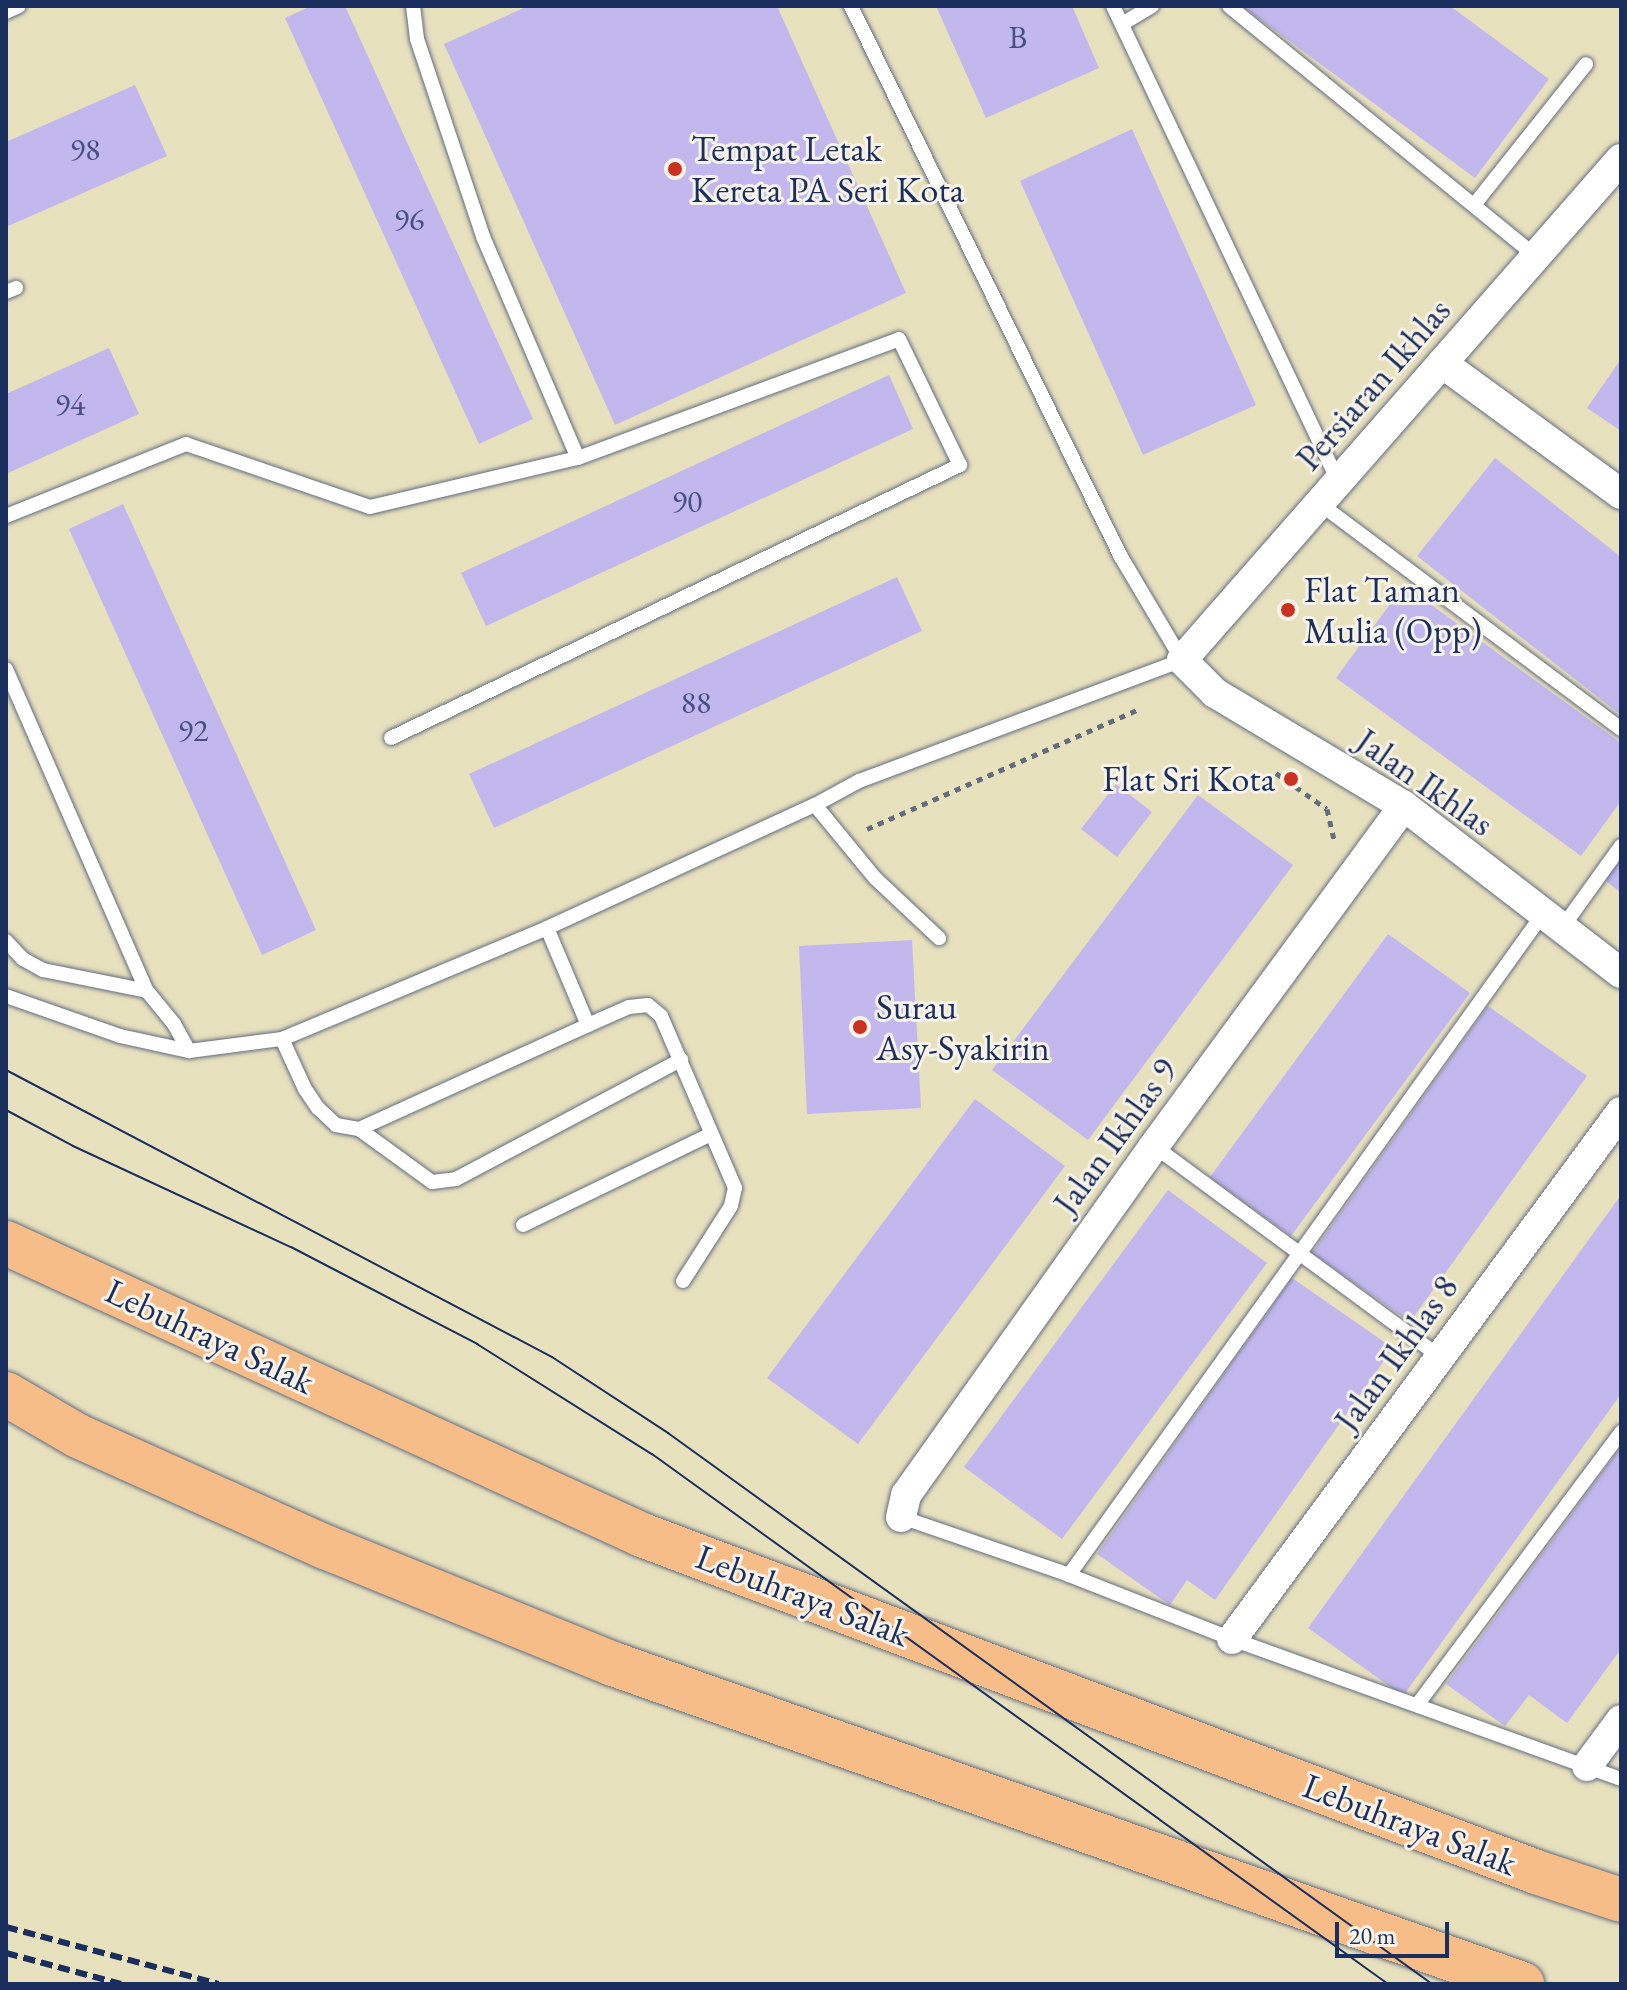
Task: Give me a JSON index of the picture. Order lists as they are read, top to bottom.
{
  "streets": {
    "highway": ["Lebuhraya Salak"],
    "street": [
      "Persiaran Ikhlas",
      "Jalan Ikhlas",
      "Jalan Ikhlas 9",
      "Jalan Ikhlas 8"
    ]
  },
  "crossings": [
    ["Persiaran Ikhlas", "Jalan Ikhlas"],
    ["Jalan Ikhlas", "Jalan Ikhlas 9"]
  ],
  "places": [
    "Tempat Letak Kereta PA Seri Kota",
    "Flat Taman Mulia (Opp)",
    "Flat Sri Kota",
    "Surau Asy-Syakirin"
  ],
  "house_numbers": [
    "B",
    "98",
    "96",
    "94",
    "90",
    "88",
    "92"
  ],
  "scale_bar": "20 m"
}
